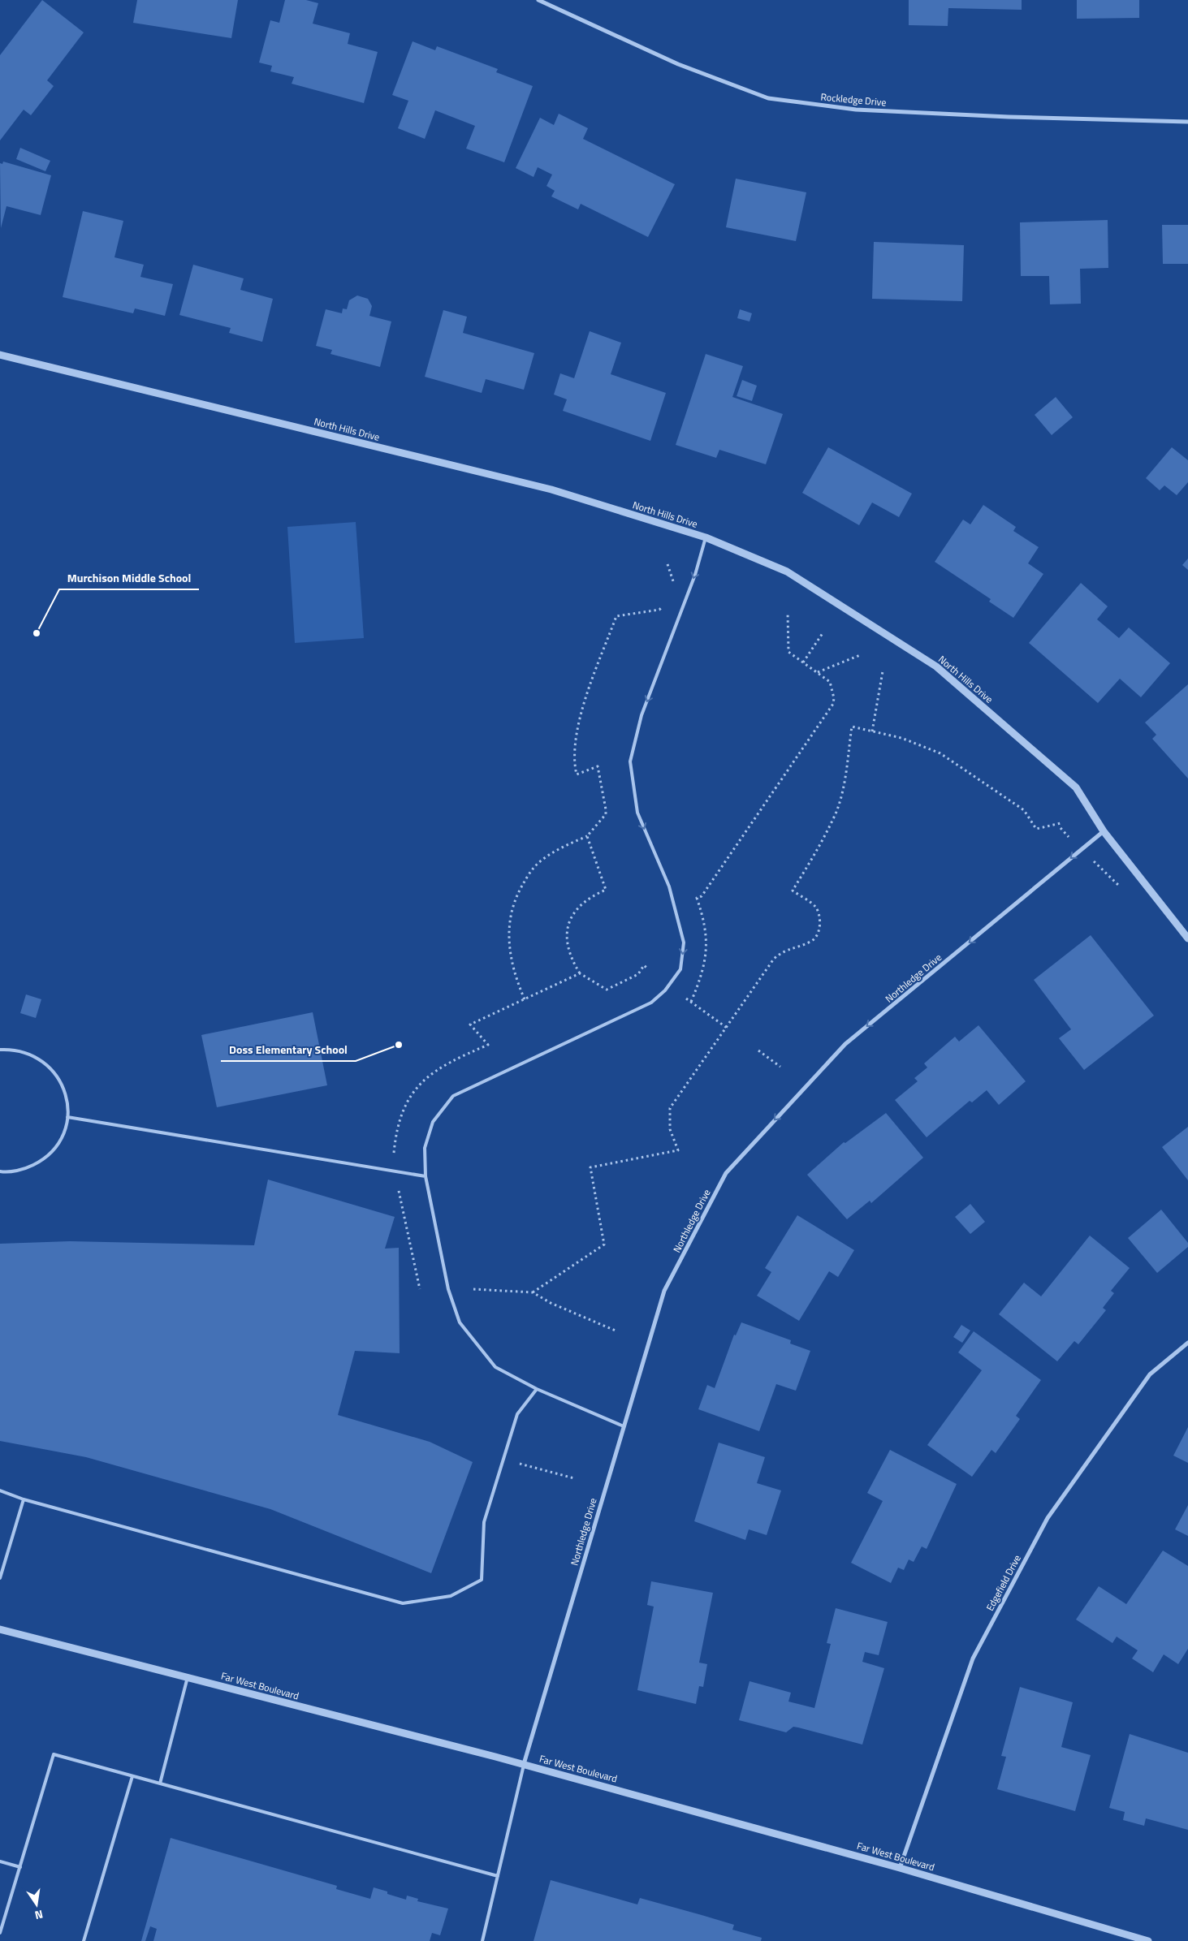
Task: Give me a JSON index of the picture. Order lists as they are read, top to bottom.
{
  "streets": {
    "street": [
      "Rockledge Drive",
      "North Hills Drive",
      "Northledge Drive",
      "Edgefield Drive",
      "Far West Boulevard"
    ]
  },
  "crossings": [
    ["North Hills Drive", "Northledge Drive"],
    ["Northledge Drive", "Far West Boulevard"],
    ["Edgefield Drive", "Far West Boulevard"]
  ],
  "one_way": ["Northledge Drive"],
  "places": ["Murchison Middle School", "Doss Elementary School"],
  "north": "bottom"
}
